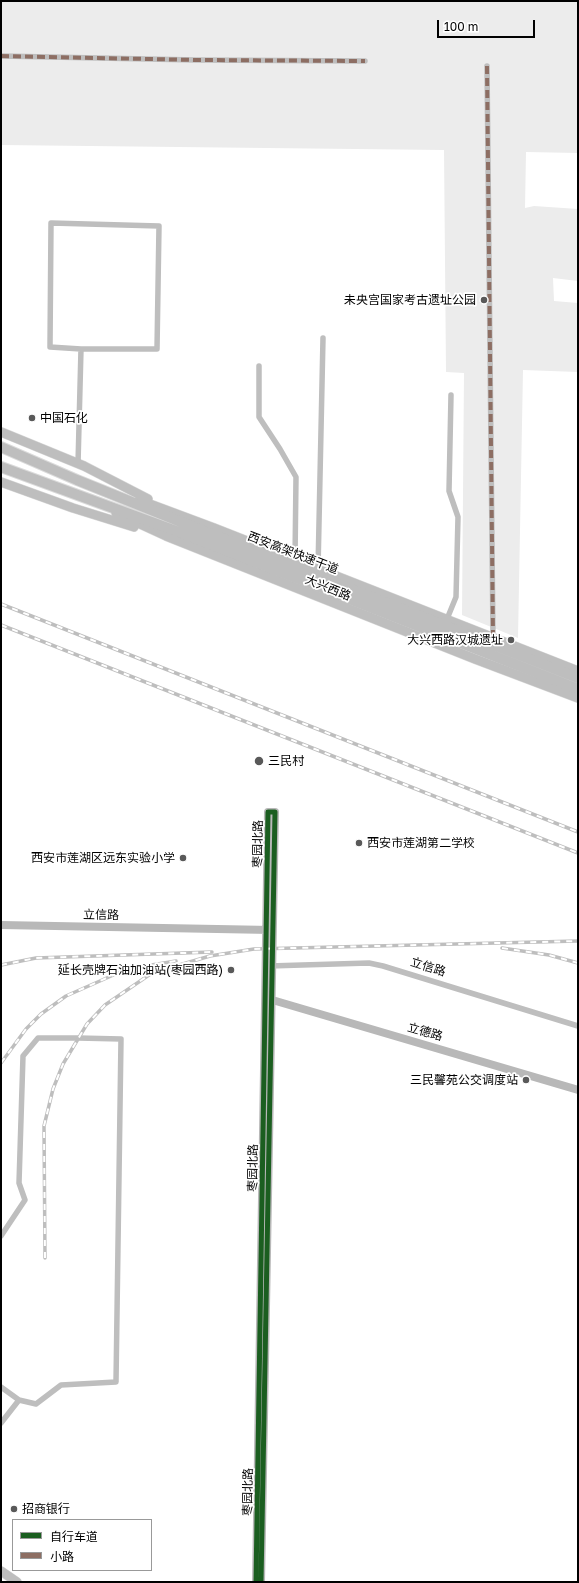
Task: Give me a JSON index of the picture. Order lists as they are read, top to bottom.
{
  "streets": {
    "highway": ["西安高架快速干道"],
    "main road": ["大兴西路"],
    "street": ["枣园北路", "立信路", "立德路"]
  },
  "crossings": [
    ["西安高架快速干道", "大兴西路"],
    ["枣园北路", "立信路"],
    ["枣园北路", "立德路"]
  ],
  "places": [
    "未央宫国家考古遗址公园",
    "中国石化",
    "大兴西路汉城遗址",
    "三民村",
    "西安市莲湖第二学校",
    "西安市莲湖区远东实验小学",
    "延长壳牌石油加油站(枣园西路)",
    "三民馨苑公交调度站",
    "招商银行"
  ],
  "legend": ["自行车道", "小路"],
  "scale_bar": "100 m"
}
